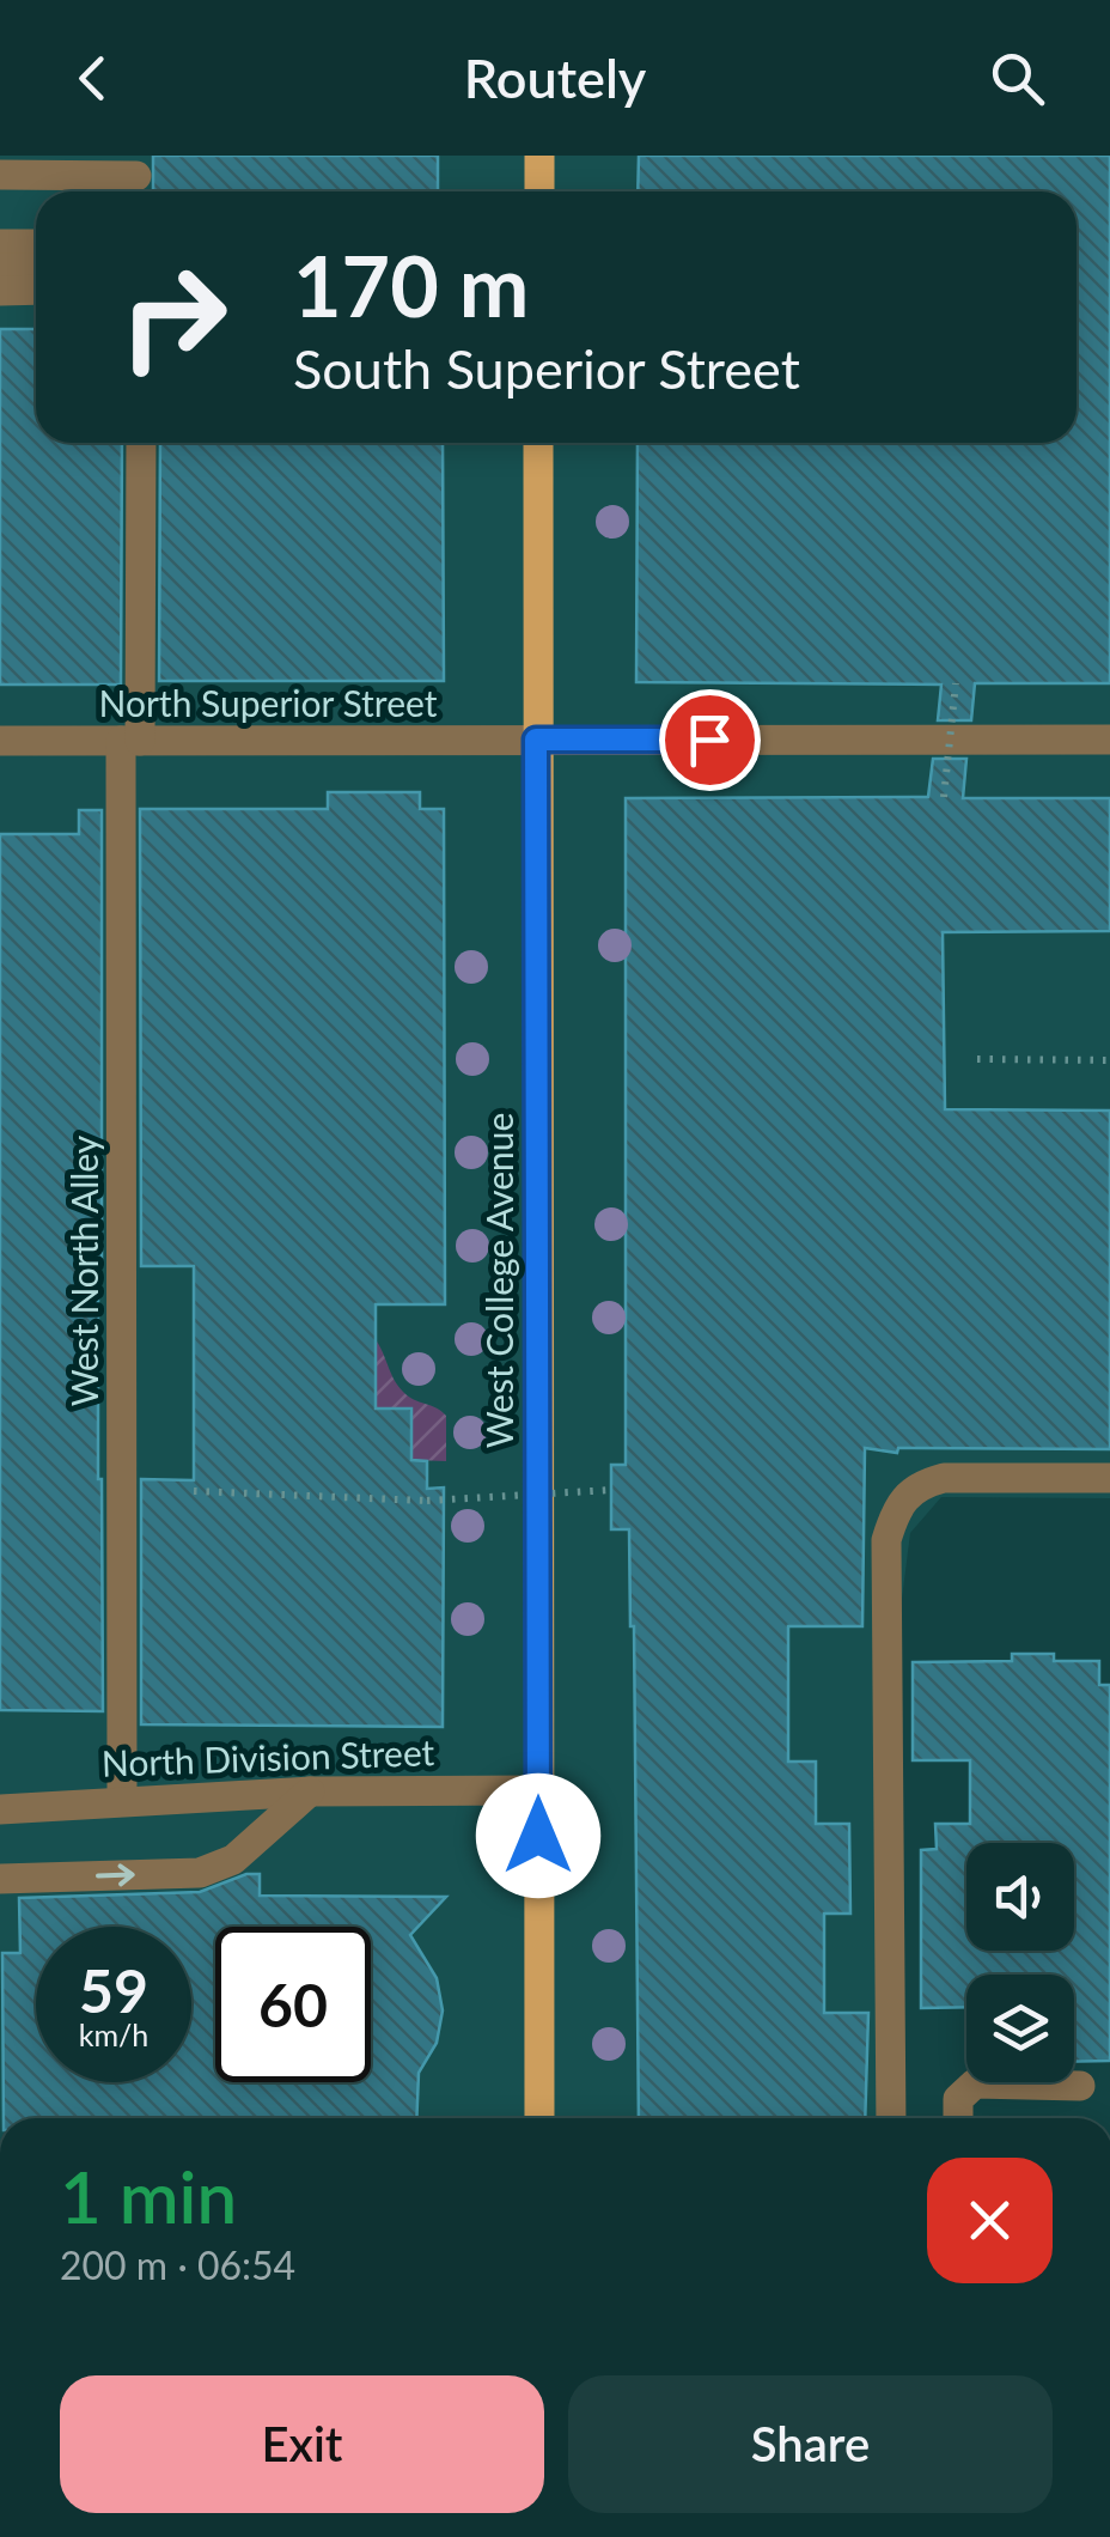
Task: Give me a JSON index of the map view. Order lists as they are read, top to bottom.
{
  "streets": {
    "main road": ["West College Avenue"],
    "street": ["North Superior Street", "West North Alley", "North Division Street"]
  },
  "crossings": [
    ["North Superior Street", "West North Alley"],
    ["North Superior Street", "West College Avenue"],
    ["West North Alley", "North Division Street"],
    ["West College Avenue", "North Division Street"]
  ],
  "page": {
    "header": "Routely",
    "turn": ["170 m", "South Superior Street"],
    "speed": "59 km/h",
    "limit": "60",
    "heading": ["1 min", "200 m · 06:54"],
    "buttons": ["Exit", "Share"]
  }
}
